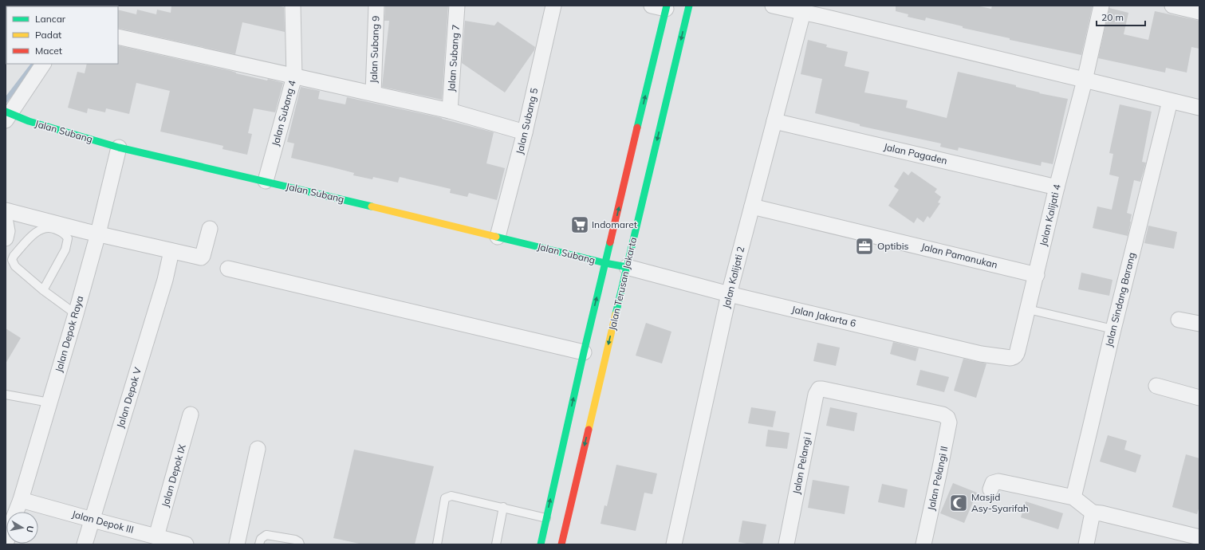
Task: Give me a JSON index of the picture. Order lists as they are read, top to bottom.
{
  "streets": {
    "main road": ["Jalan Subang", "Jalan Terusan Jakarta"],
    "street": [
      "Jalan Subang 9",
      "Jalan Subang 7",
      "Jalan Subang 4",
      "Jalan Subang 5",
      "Jalan Pagaden",
      "Jalan Kalijati 4",
      "Jalan Pamanukan",
      "Jalan Kalijati 2",
      "Jalan Sindang Barang",
      "Jalan Jakarta 6",
      "Jalan Depok Raya",
      "Jalan Depok V",
      "Jalan Pelangi I",
      "Jalan Depok IX",
      "Jalan Pelangi II",
      "Jalan Depok III"
    ]
  },
  "crossings": [
    ["Jalan Subang 4", "Jalan Subang"],
    ["Jalan Subang 5", "Jalan Subang"],
    ["Jalan Subang", "Jalan Terusan Jakarta"],
    ["Jalan Subang", "Jalan Jakarta 6"],
    ["Jalan Subang", "Jalan Depok Raya"],
    ["Jalan Pagaden", "Jalan Kalijati 4"],
    ["Jalan Pagaden", "Jalan Kalijati 2"],
    ["Jalan Kalijati 4", "Jalan Pamanukan"],
    ["Jalan Kalijati 4", "Jalan Jakarta 6"],
    ["Jalan Pamanukan", "Jalan Kalijati 2"],
    ["Jalan Kalijati 2", "Jalan Jakarta 6"],
    ["Jalan Terusan Jakarta", "Jalan Jakarta 6"],
    ["Jalan Depok Raya", "Jalan Depok III"],
    ["Jalan Depok V", "Jalan Depok III"],
    ["Jalan Pelangi I", "Jalan Pelangi II"],
    ["Jalan Depok IX", "Jalan Depok III"]
  ],
  "places": {
    "supermarket": ["Indomaret"],
    "office": ["Optibis"],
    "mosque": ["Masjid Asy-Syarifah"]
  },
  "legend": ["Lancar", "Padat", "Macet"],
  "scale_bar": "20 m",
  "north": "right"
}
